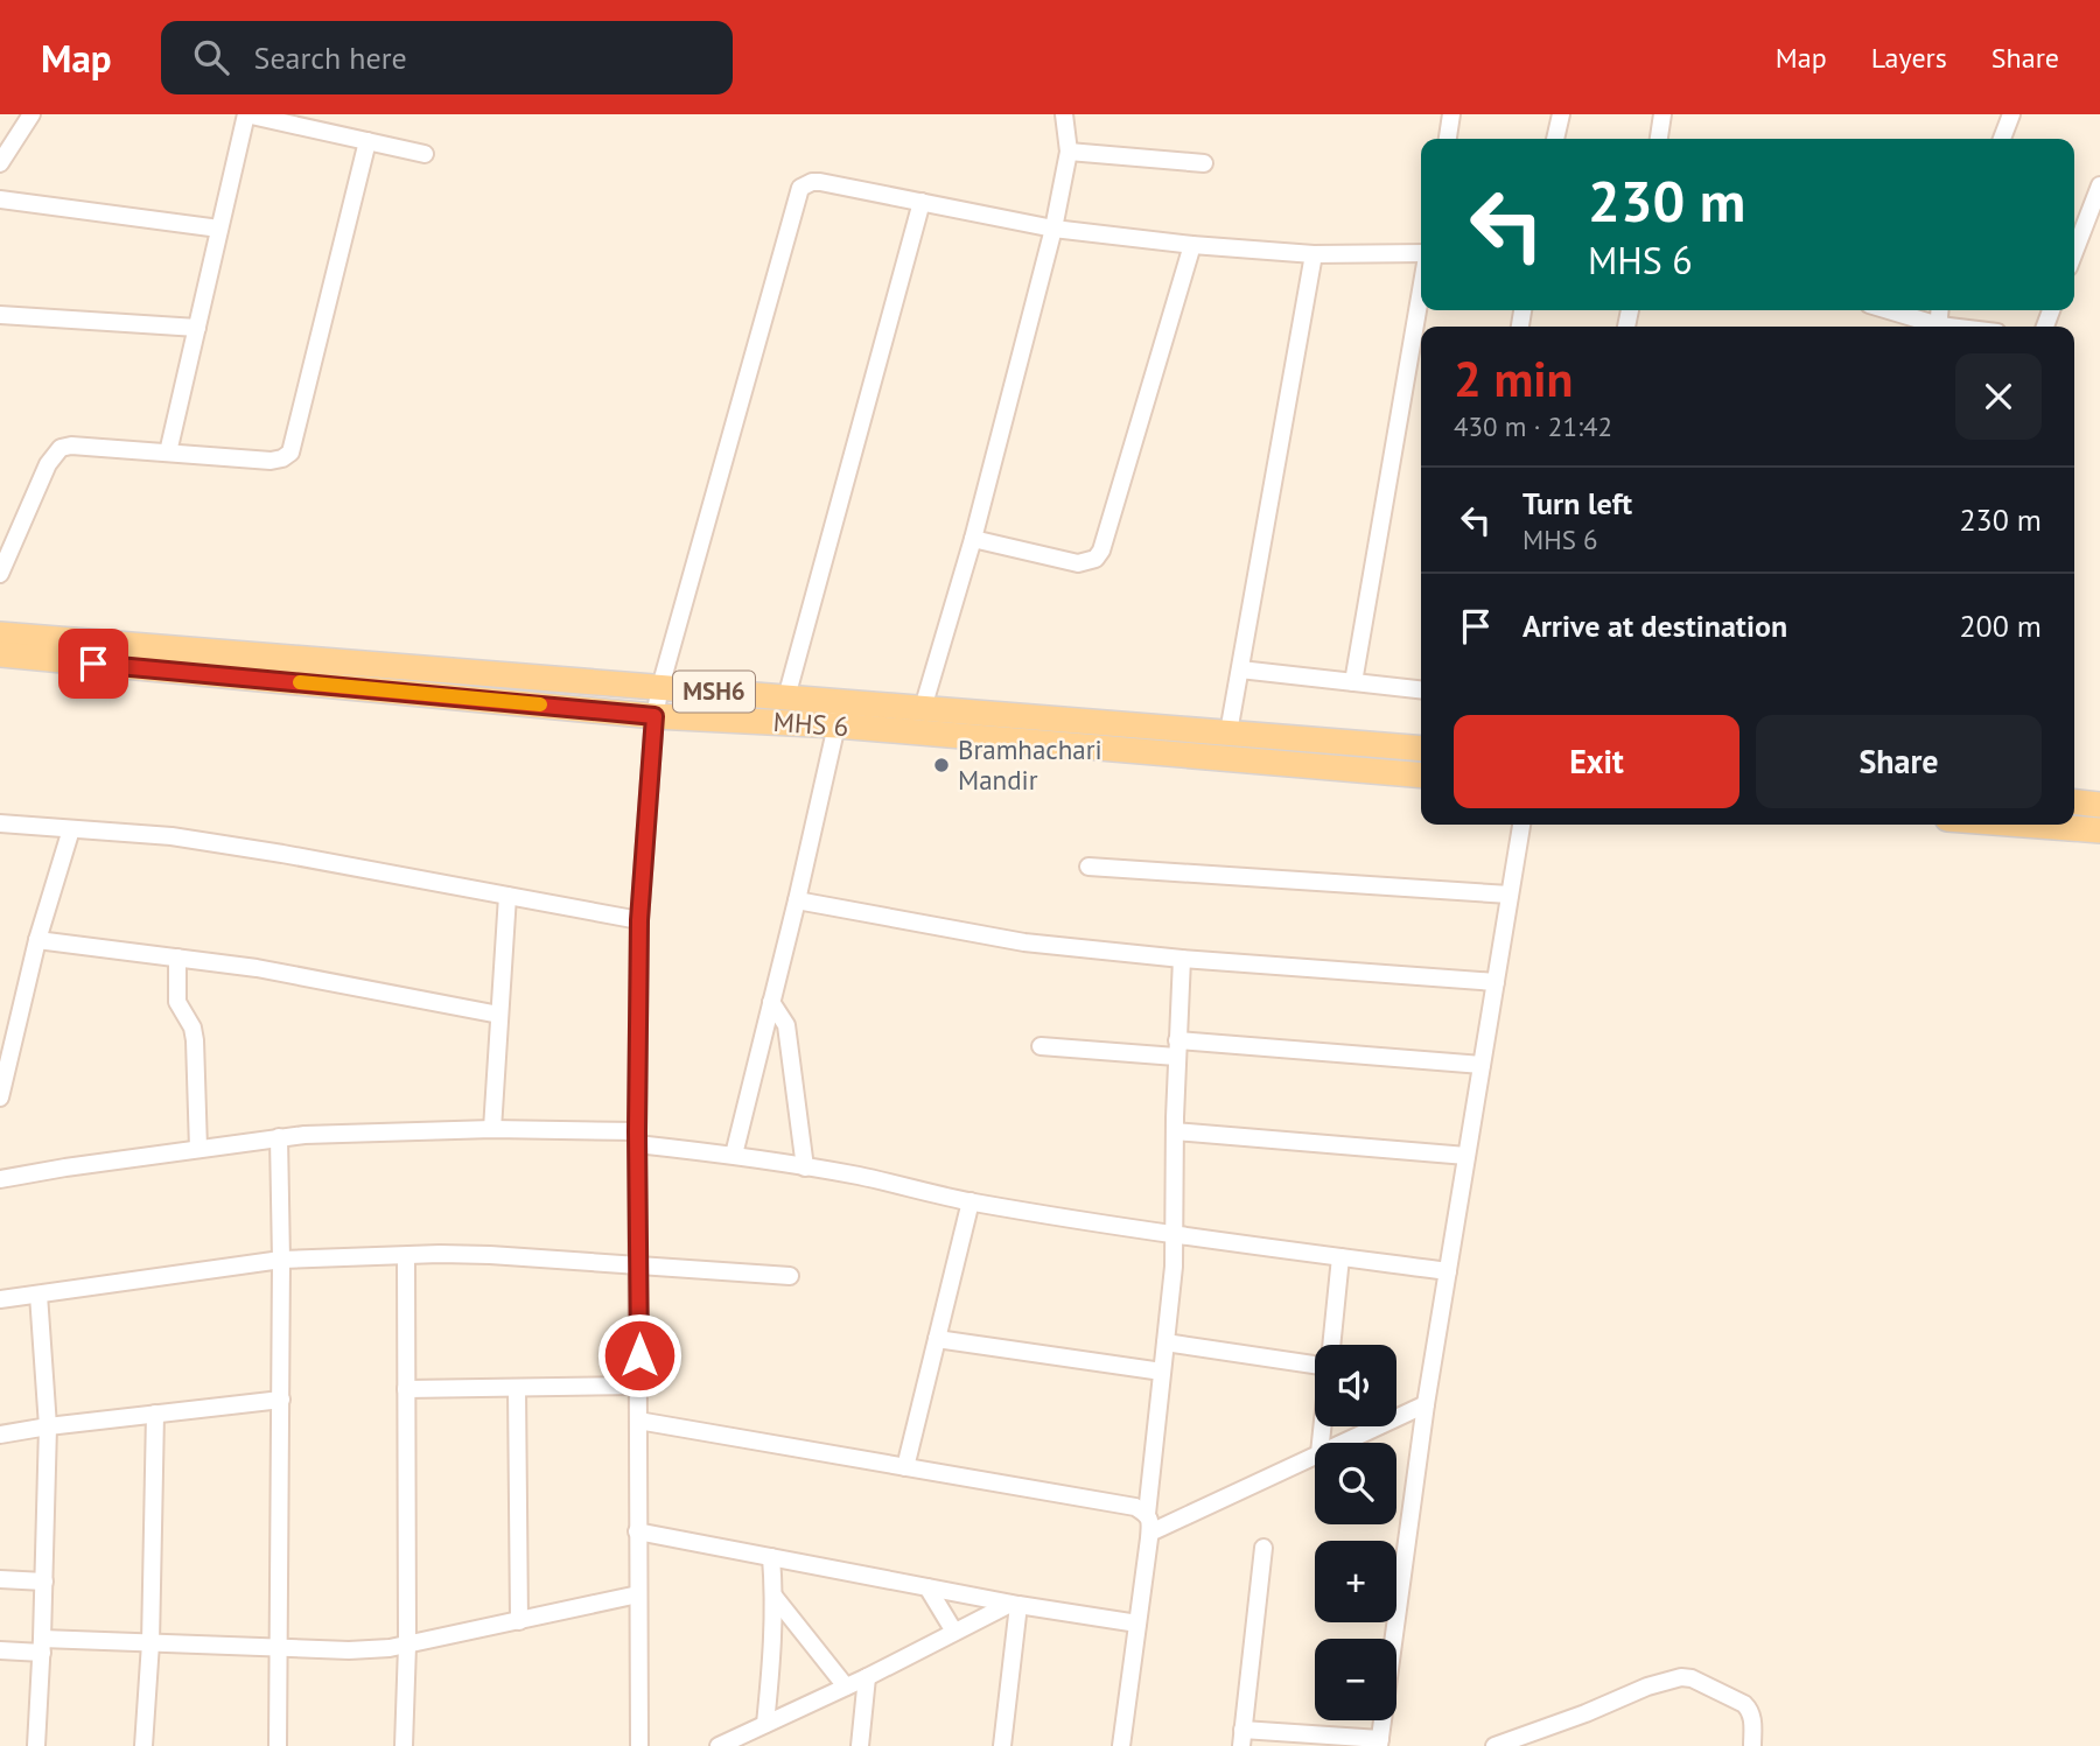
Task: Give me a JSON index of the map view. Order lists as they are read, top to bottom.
{
  "streets": {
    "main road": ["MSH6", "MHS 6"]
  },
  "crossings": [
    ["MSH6", "MHS 6"]
  ],
  "places": ["Bramhachari Mandir"],
  "page": {
    "header": "Map",
    "search": "Search here",
    "nav": ["Map", "Layers", "Share"],
    "turn": ["230 m", "MHS 6"],
    "heading": ["2 min", "430 m · 21:42"],
    "list": [
      {
        "name": "Turn left",
        "note": "MHS 6",
        "value": "230 m"
      },
      {
        "name": "Arrive at destination",
        "value": "200 m"
      }
    ],
    "buttons": ["Exit", "Share"],
    "map_buttons": ["+", "−"]
  }
}
